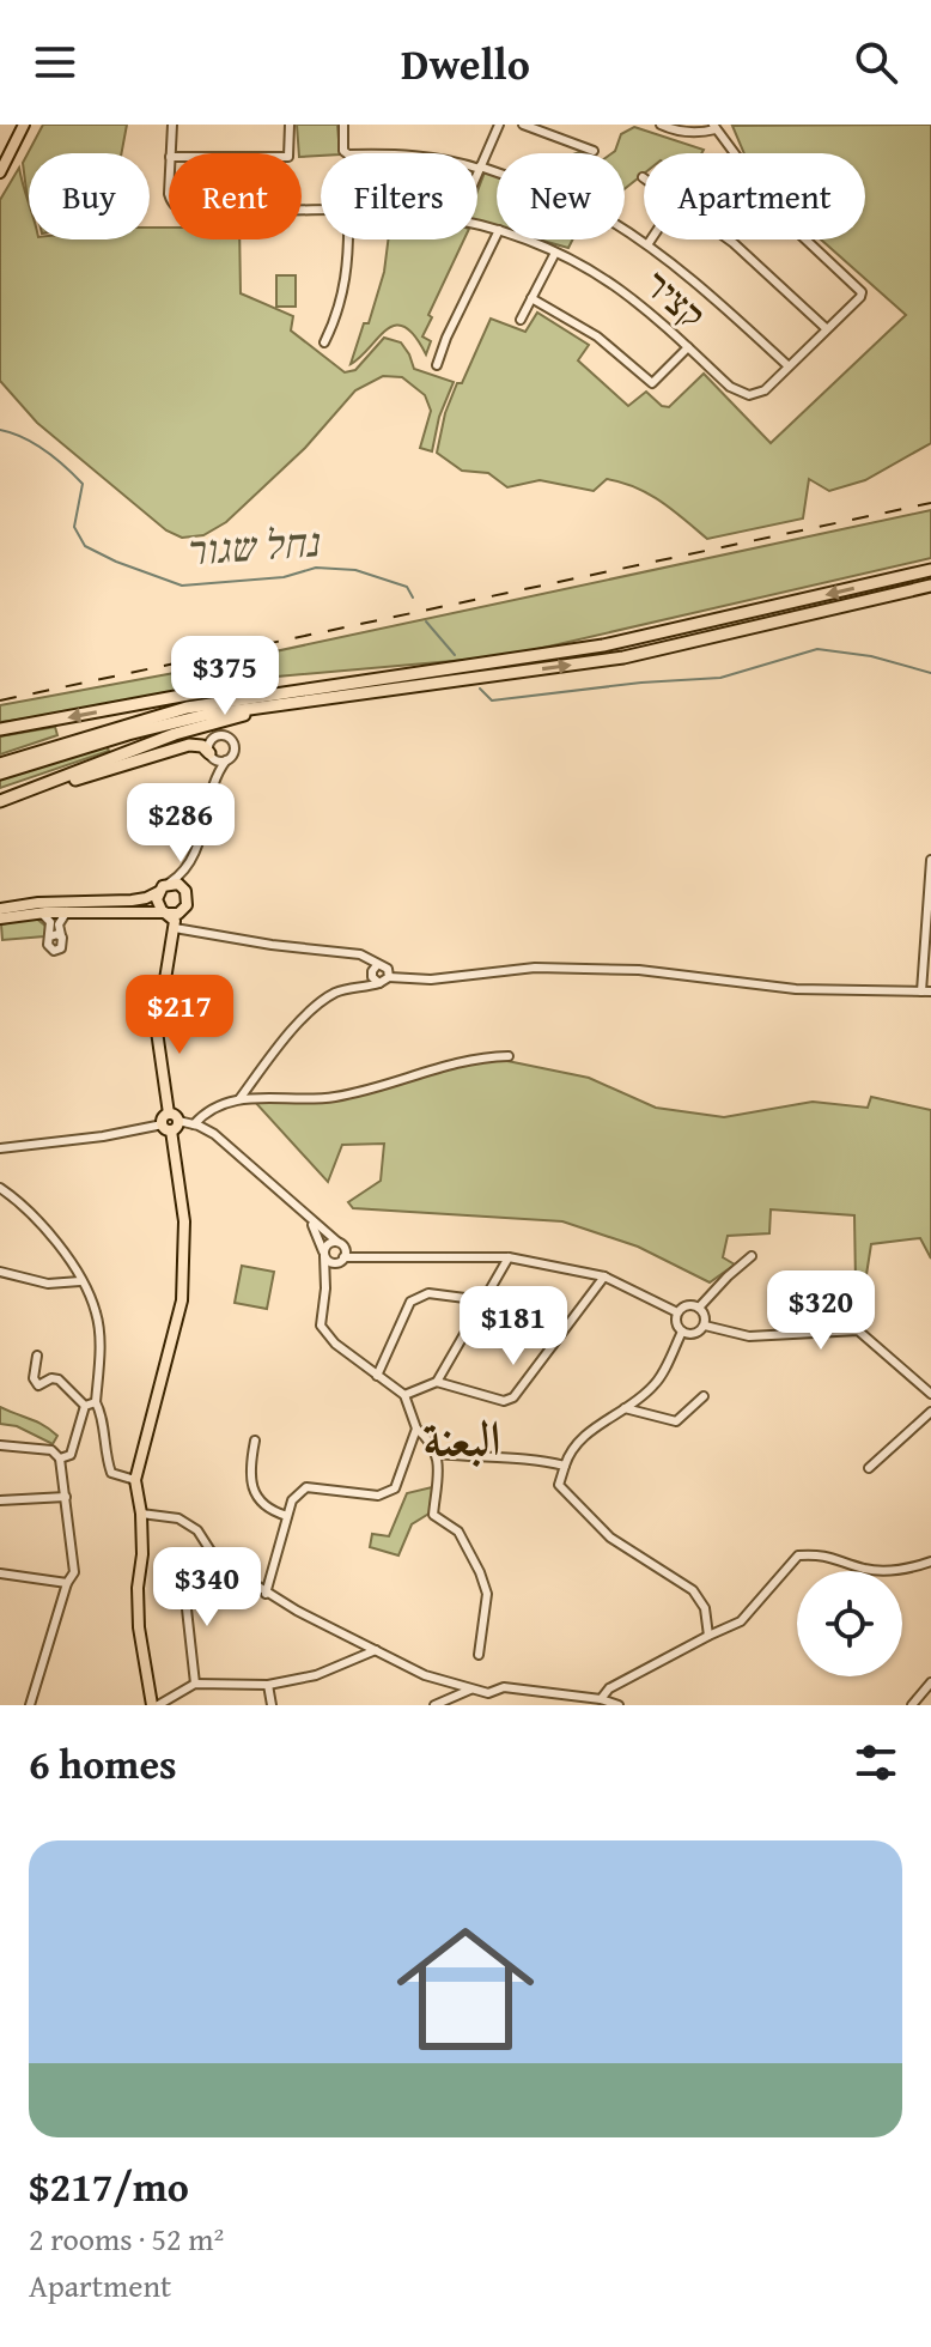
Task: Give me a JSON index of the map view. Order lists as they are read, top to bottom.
{
  "streets": {
    "street": ["קציר"]
  },
  "districts": ["البعنة"],
  "water": ["נחל שגור"],
  "page": {
    "header": "Dwello",
    "chip": [
      "Buy",
      "Rent",
      "Filters",
      "New",
      "Apartment"
    ],
    "price": [
      "$375",
      "$286",
      "$217",
      "$320",
      "$181",
      "$340"
    ],
    "heading": "6 homes",
    "list": [
      {
        "name": "$217/mo",
        "note": "2 rooms · 52 m² · Apartment"
      }
    ]
  }
}
